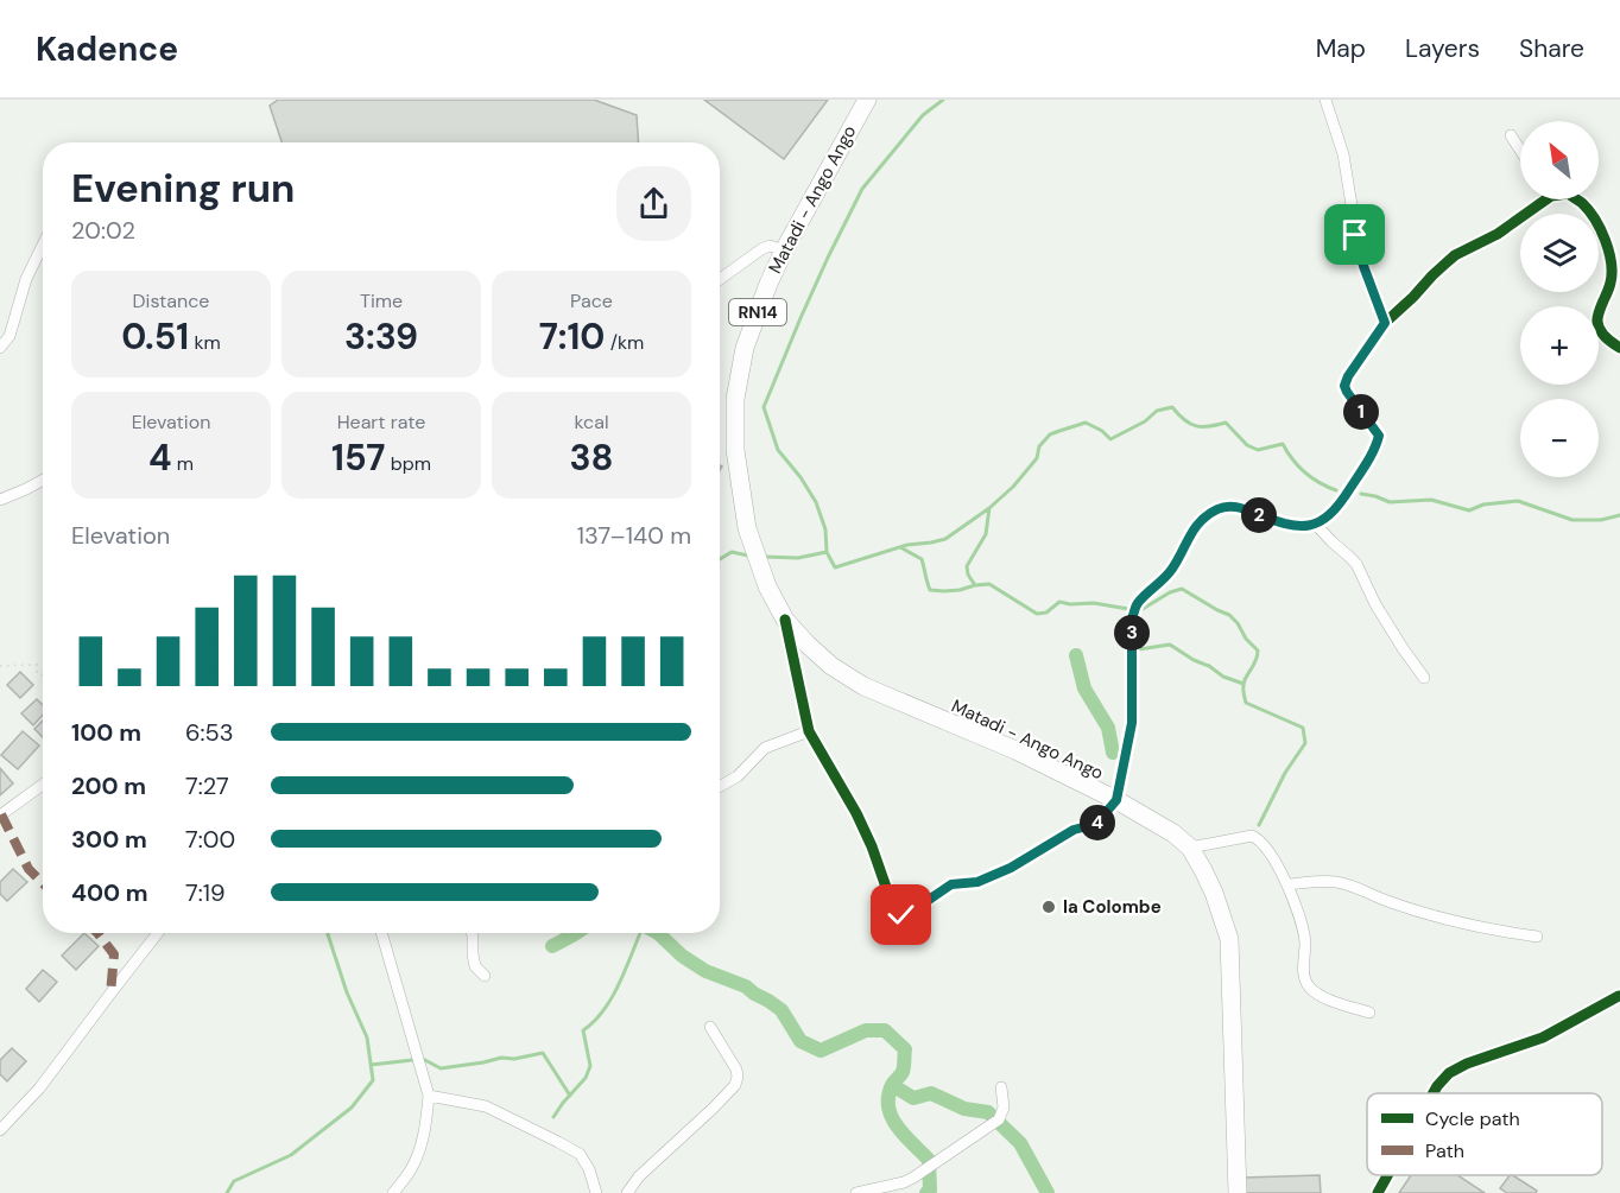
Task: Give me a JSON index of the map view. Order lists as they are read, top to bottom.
{
  "streets": {
    "highway": ["Matadi - Ango Ango", "RN14"]
  },
  "places": ["la Colombe"],
  "legend": ["Cycle path", "Path"],
  "north": "top left",
  "page": {
    "header": "Kadence",
    "nav": ["Map", "Layers", "Share"],
    "map_buttons": ["+", "−"],
    "heading": ["Evening run", "20:02"],
    "stats": [
      ["Distance", "0.51 km"],
      ["Time", "3:39"],
      ["Pace", "7:10 /km"],
      ["Elevation", "4 m"],
      ["Heart rate", "157 bpm"],
      ["kcal", "38"]
    ],
    "pins": [
      "1",
      "2",
      "3",
      "4"
    ],
    "chart": ["Elevation", "137–140 m"],
    "list": [
      {
        "name": "100 m",
        "note": "6:53"
      },
      {
        "name": "200 m",
        "note": "7:27"
      },
      {
        "name": "300 m",
        "note": "7:00"
      },
      {
        "name": "400 m",
        "note": "7:19"
      }
    ]
  }
}
